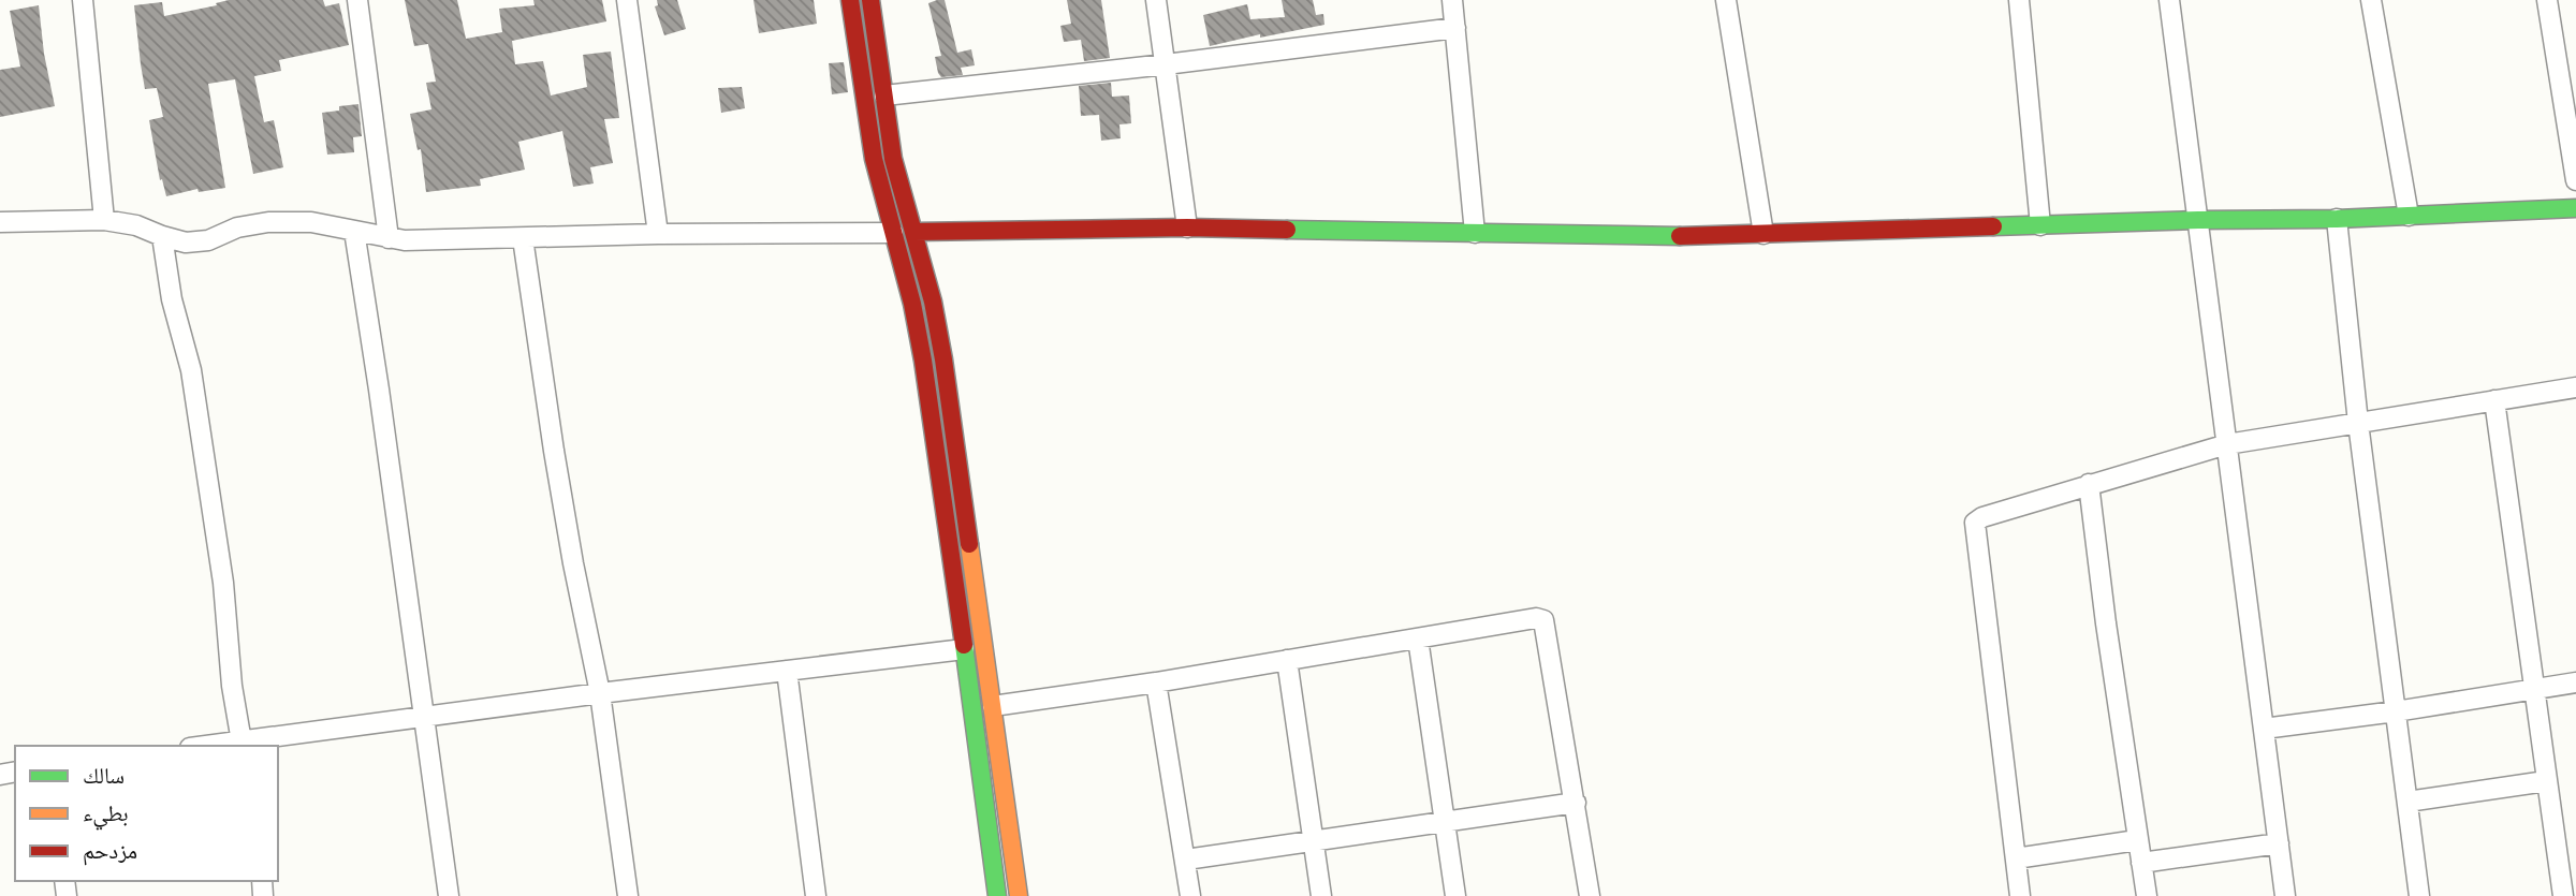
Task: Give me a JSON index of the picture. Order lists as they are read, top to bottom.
{
  "legend": ["سالك", "بطيء", "مزدحم"]
}
